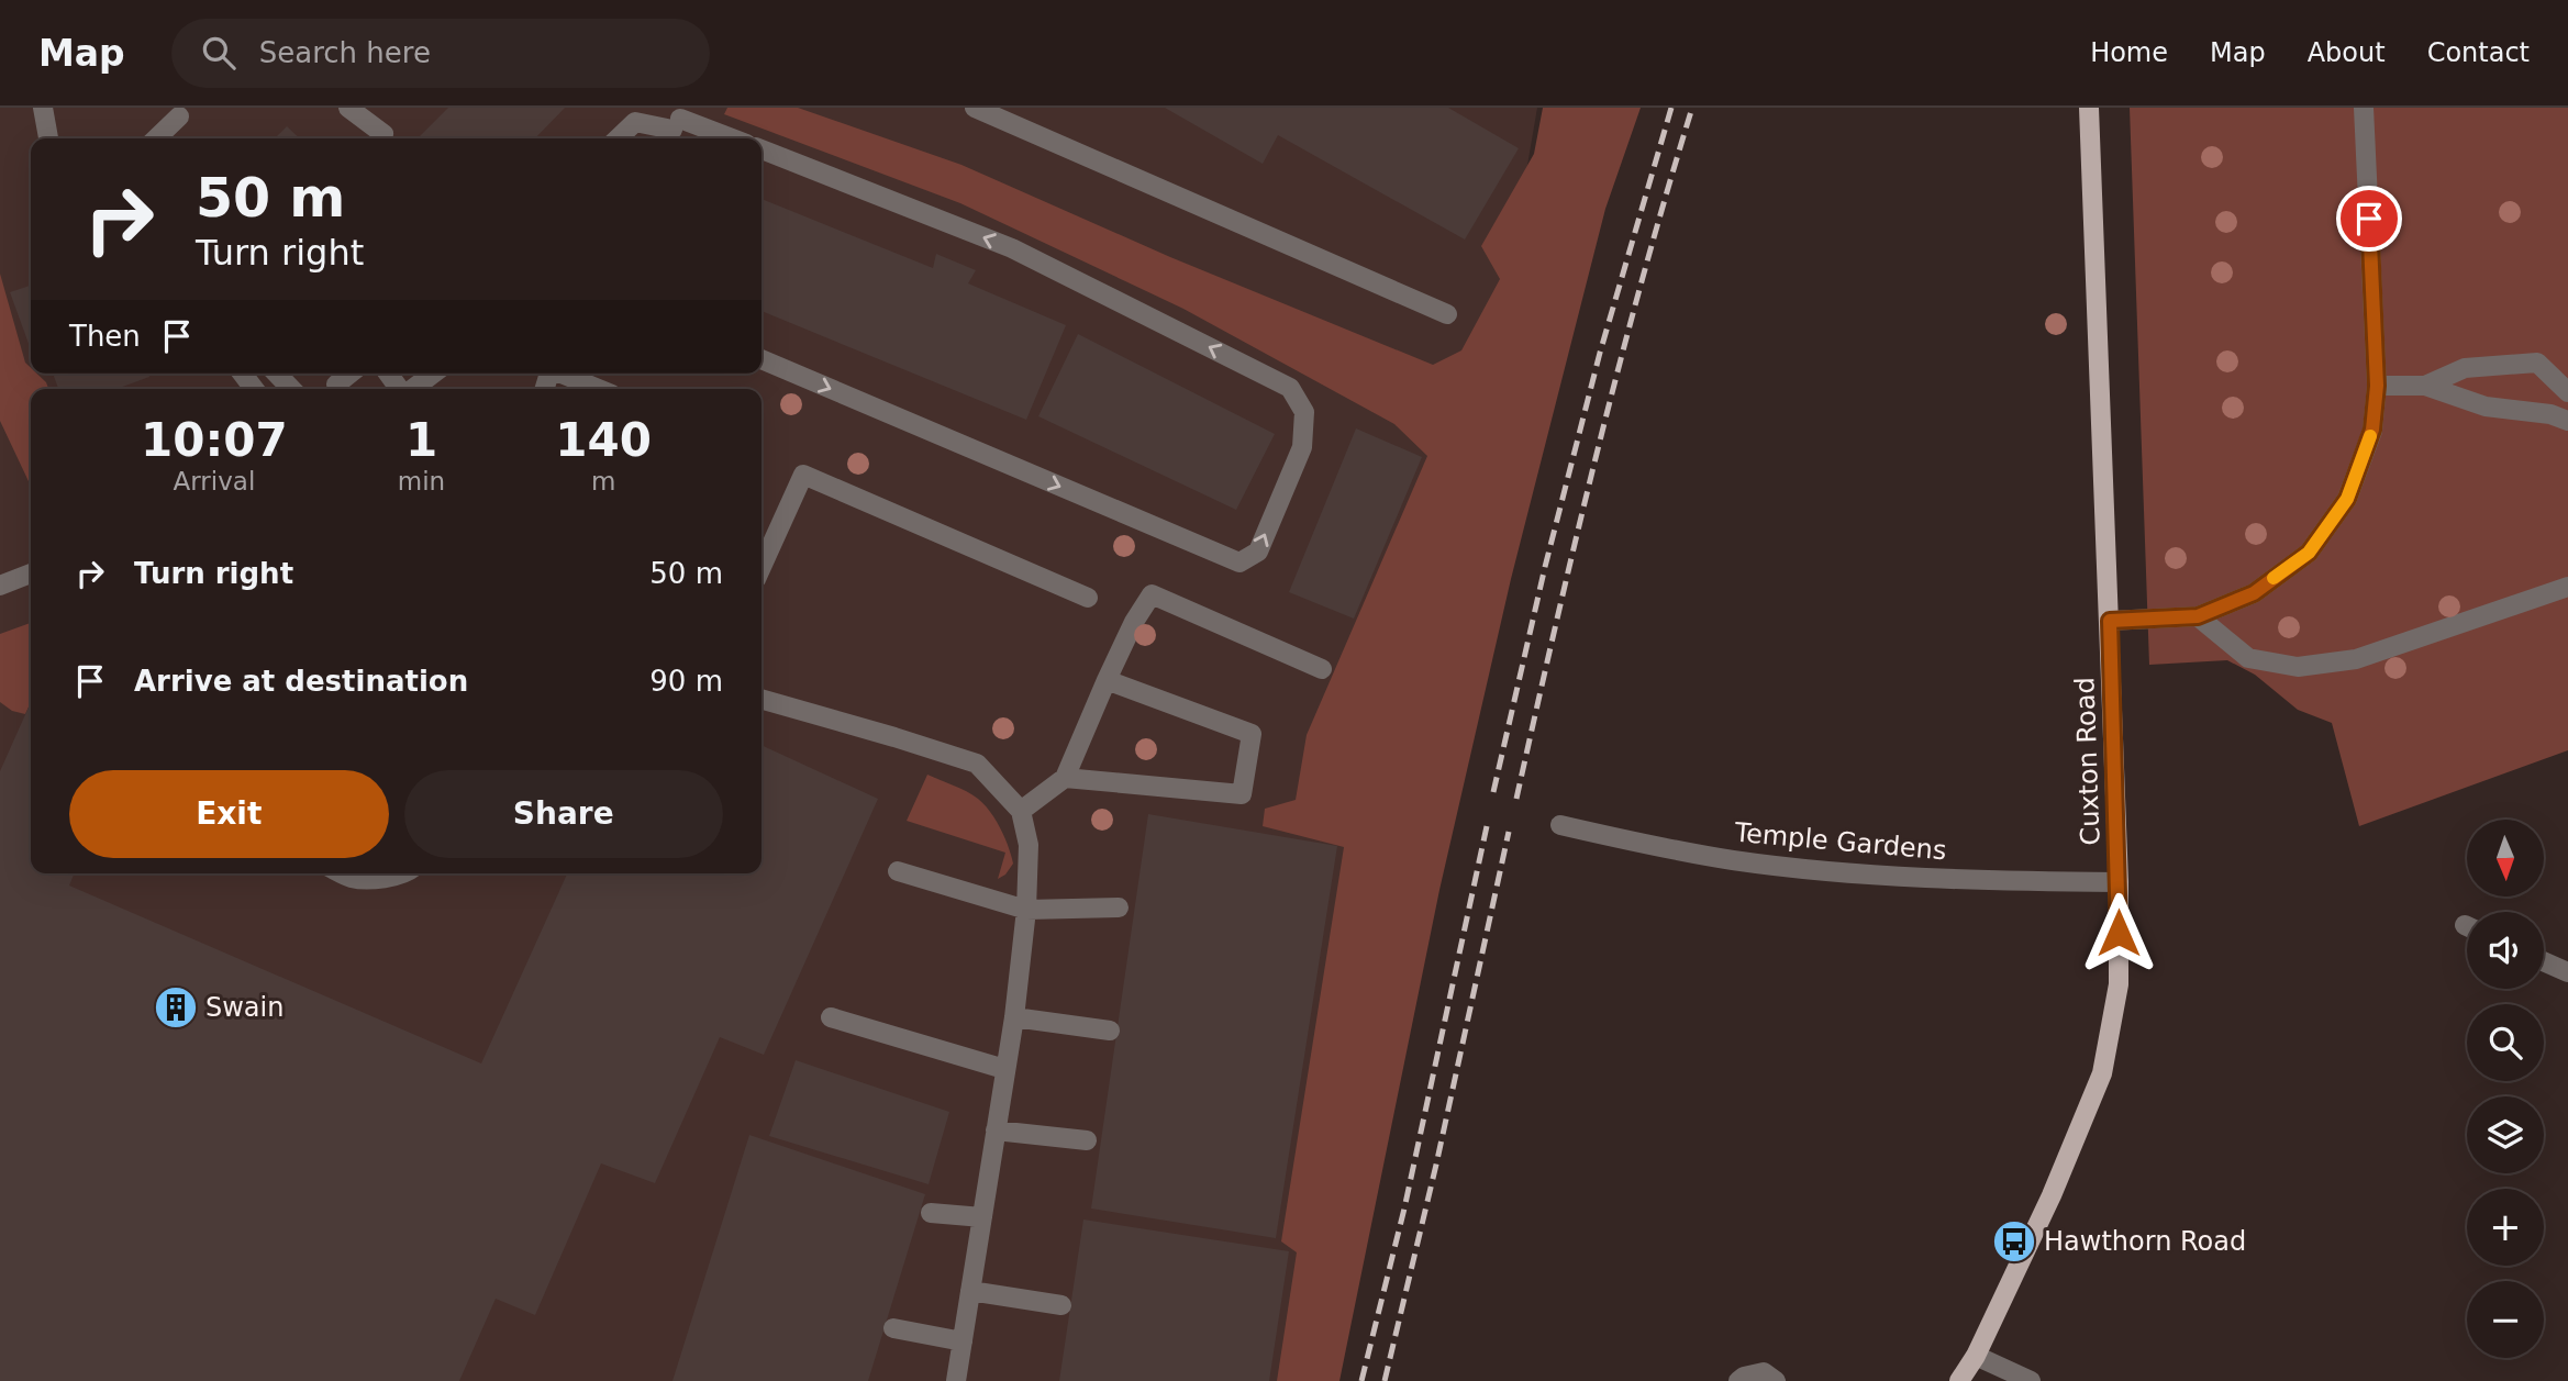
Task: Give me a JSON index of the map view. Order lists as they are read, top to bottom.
{
  "streets": {
    "main road": ["Cuxton Road"],
    "street": ["Temple Gardens"]
  },
  "crossings": [
    ["Cuxton Road", "Temple Gardens"]
  ],
  "places": {
    "building": ["Swain"],
    "bus stop": ["Hawthorn Road"]
  },
  "north": "bottom",
  "page": {
    "header": "Map",
    "search": "Search here",
    "nav": [
      "Home",
      "Map",
      "About",
      "Contact"
    ],
    "turn": ["50 m", "Turn right"],
    "then": "Then",
    "eta": [
      "10:07",
      "Arrival",
      "1",
      "min",
      "140",
      "m"
    ],
    "list": [
      {
        "name": "Turn right",
        "value": "50 m"
      },
      {
        "name": "Arrive at destination",
        "value": "90 m"
      }
    ],
    "buttons": ["Exit", "Share"],
    "map_buttons": ["+", "−"]
  }
}
